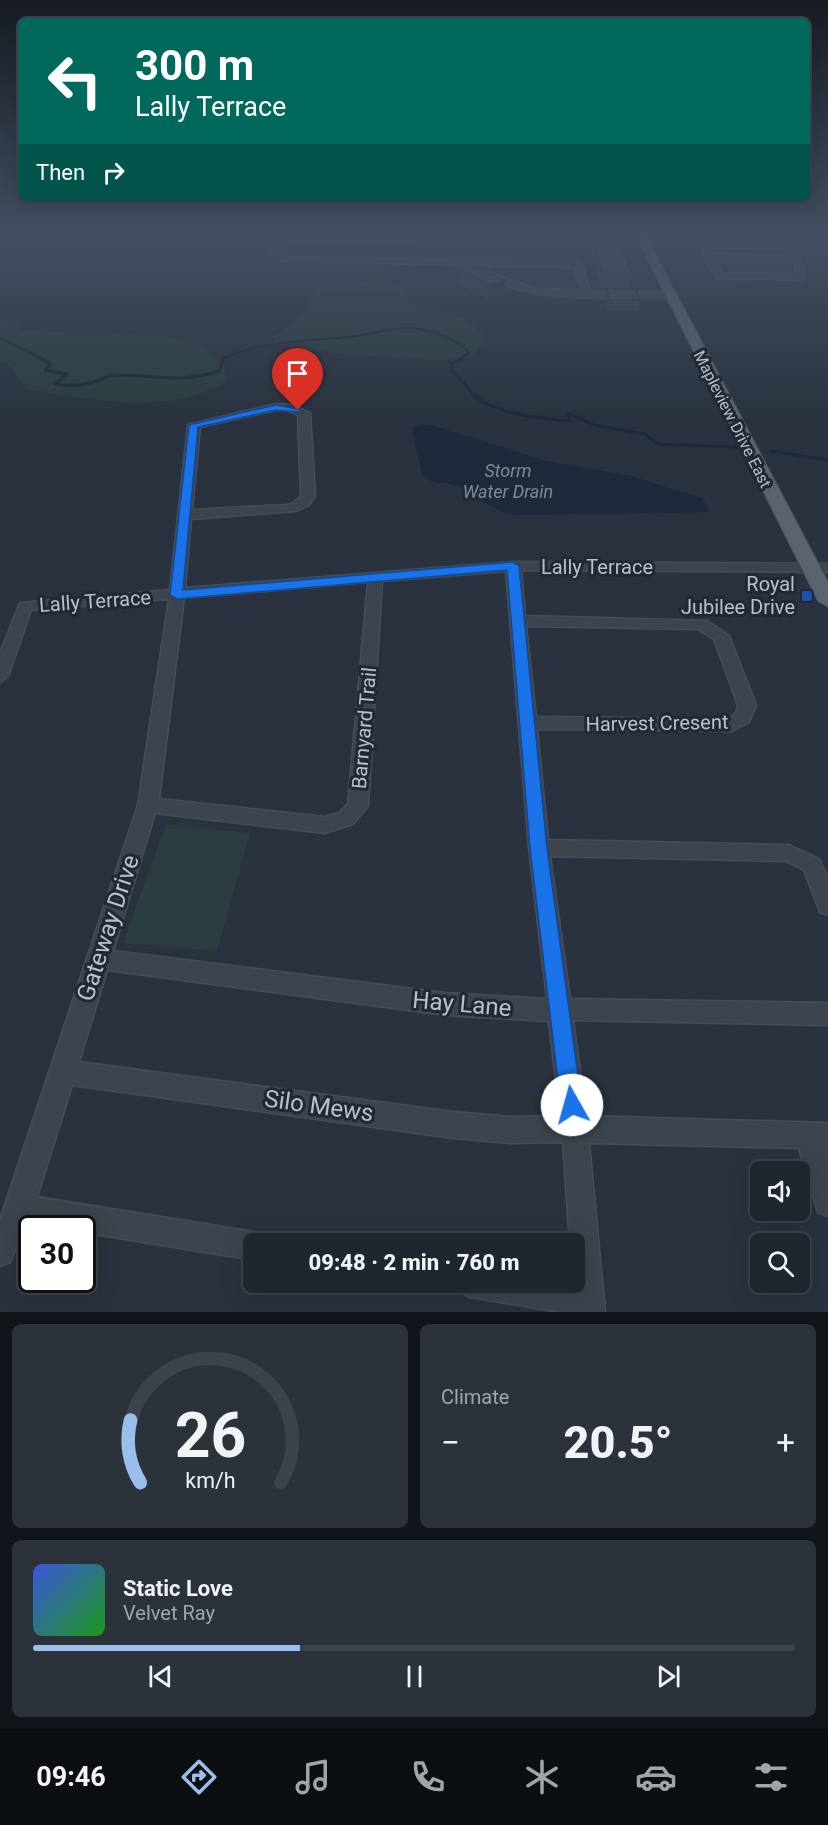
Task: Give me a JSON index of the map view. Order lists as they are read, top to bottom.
{
  "streets": {
    "main road": ["Mapleview Drive East"],
    "street": [
      "Lally Terrace",
      "Harvest Cresent",
      "Barnyard Trail",
      "Gateway Drive",
      "Hay Lane",
      "Silo Mews"
    ]
  },
  "crossings": [
    ["Mapleview Drive East", "Lally Terrace"],
    ["Lally Terrace", "Barnyard Trail"],
    ["Lally Terrace", "Gateway Drive"],
    ["Barnyard Trail", "Gateway Drive"],
    ["Gateway Drive", "Hay Lane"],
    ["Gateway Drive", "Silo Mews"]
  ],
  "water": ["Storm Water Drain"],
  "places": {
    "transit": ["Royal Jubilee Drive"]
  },
  "page": {
    "turn": ["300 m", "Lally Terrace"],
    "then": "Then",
    "limit": "30",
    "trip": "09:48 · 2 min · 760 m",
    "tile": "Climate",
    "heat": ["−", "20.5°", "+"],
    "song": ["Static Love", "Velvet Ray"],
    "tabs": "09:46",
    "gauge": ["26", "km/h"]
  }
}
